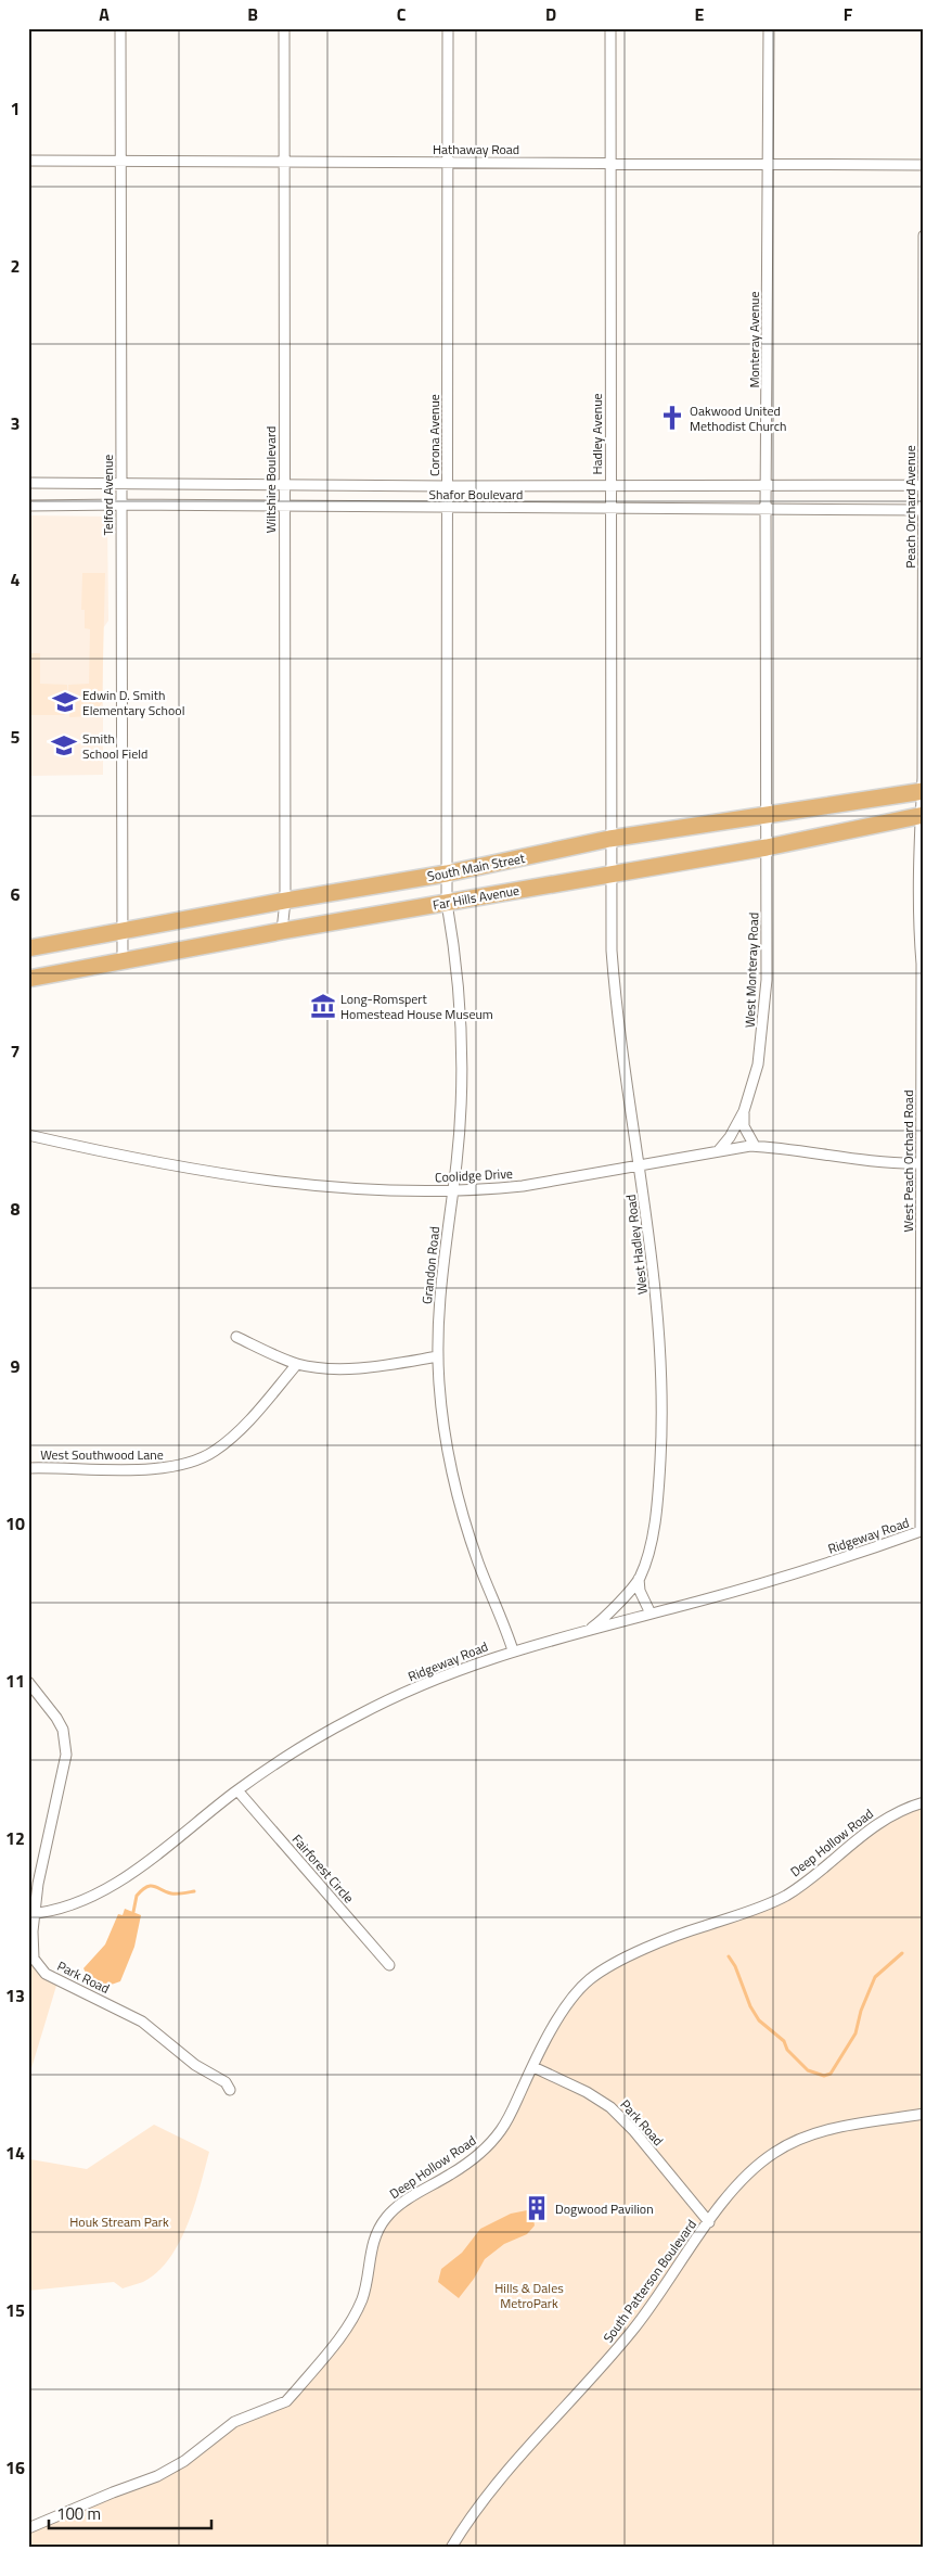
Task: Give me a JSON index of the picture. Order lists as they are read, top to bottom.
{
  "streets": {
    "main road": ["South Main Street", "Far Hills Avenue"],
    "street": [
      "Hathaway Road",
      "Monteray Avenue",
      "Hadley Avenue",
      "Corona Avenue",
      "Wiltshire Boulevard",
      "Shafor Boulevard",
      "Telford Avenue",
      "Peach Orchard Avenue",
      "West Monteray Road",
      "West Peach Orchard Road",
      "Coolidge Drive",
      "West Hadley Road",
      "Grandon Road",
      "West Southwood Lane",
      "Ridgeway Road",
      "Deep Hollow Road",
      "Fairforest Circle",
      "Park Road",
      "South Patterson Boulevard"
    ]
  },
  "crossings": [
    ["Hathaway Road", "Monteray Avenue"],
    ["Hathaway Road", "Hadley Avenue"],
    ["Hathaway Road", "Corona Avenue"],
    ["Hathaway Road", "Wiltshire Boulevard"],
    ["Hathaway Road", "Telford Avenue"],
    ["Monteray Avenue", "Shafor Boulevard"],
    ["Monteray Avenue", "South Main Street"],
    ["Monteray Avenue", "West Monteray Road"],
    ["Hadley Avenue", "Shafor Boulevard"],
    ["Hadley Avenue", "South Main Street"],
    ["Hadley Avenue", "West Hadley Road"],
    ["Corona Avenue", "Shafor Boulevard"],
    ["Corona Avenue", "South Main Street"],
    ["Corona Avenue", "Grandon Road"],
    ["Wiltshire Boulevard", "Shafor Boulevard"],
    ["Wiltshire Boulevard", "South Main Street"],
    ["Wiltshire Boulevard", "Far Hills Avenue"],
    ["Shafor Boulevard", "Telford Avenue"],
    ["Shafor Boulevard", "Peach Orchard Avenue"],
    ["Telford Avenue", "South Main Street"],
    ["Telford Avenue", "Far Hills Avenue"],
    ["Peach Orchard Avenue", "South Main Street"],
    ["Peach Orchard Avenue", "West Peach Orchard Road"],
    ["South Main Street", "West Monteray Road"],
    ["South Main Street", "West Peach Orchard Road"],
    ["South Main Street", "West Hadley Road"],
    ["South Main Street", "Grandon Road"],
    ["Far Hills Avenue", "West Monteray Road"],
    ["Far Hills Avenue", "West Peach Orchard Road"],
    ["Far Hills Avenue", "West Hadley Road"],
    ["Far Hills Avenue", "Grandon Road"],
    ["West Monteray Road", "Coolidge Drive"],
    ["West Peach Orchard Road", "Coolidge Drive"],
    ["West Peach Orchard Road", "Ridgeway Road"],
    ["Coolidge Drive", "West Hadley Road"],
    ["Coolidge Drive", "Grandon Road"],
    ["West Hadley Road", "Ridgeway Road"],
    ["Grandon Road", "Ridgeway Road"],
    ["Ridgeway Road", "Fairforest Circle"],
    ["Ridgeway Road", "Park Road"],
    ["Deep Hollow Road", "Park Road"],
    ["Park Road", "South Patterson Boulevard"]
  ],
  "parks": ["Houk Stream Park", "Hills & Dales MetroPark"],
  "places": {
    "church": ["Oakwood United Methodist Church"],
    "school or university": ["Edwin D. Smith Elementary School", "Smith School Field"],
    "museum": ["Long-Romspert Homestead House Museum"],
    "building": ["Dogwood Pavilion"]
  },
  "scale_bar": "100 m",
  "grid": {
    "columns": [
      "A",
      "B",
      "C",
      "D",
      "E",
      "F"
    ],
    "rows": [
      "1",
      "2",
      "3",
      "4",
      "5",
      "6",
      "7",
      "8",
      "9",
      "10",
      "11",
      "12",
      "13",
      "14",
      "15",
      "16"
    ]
  }
}
